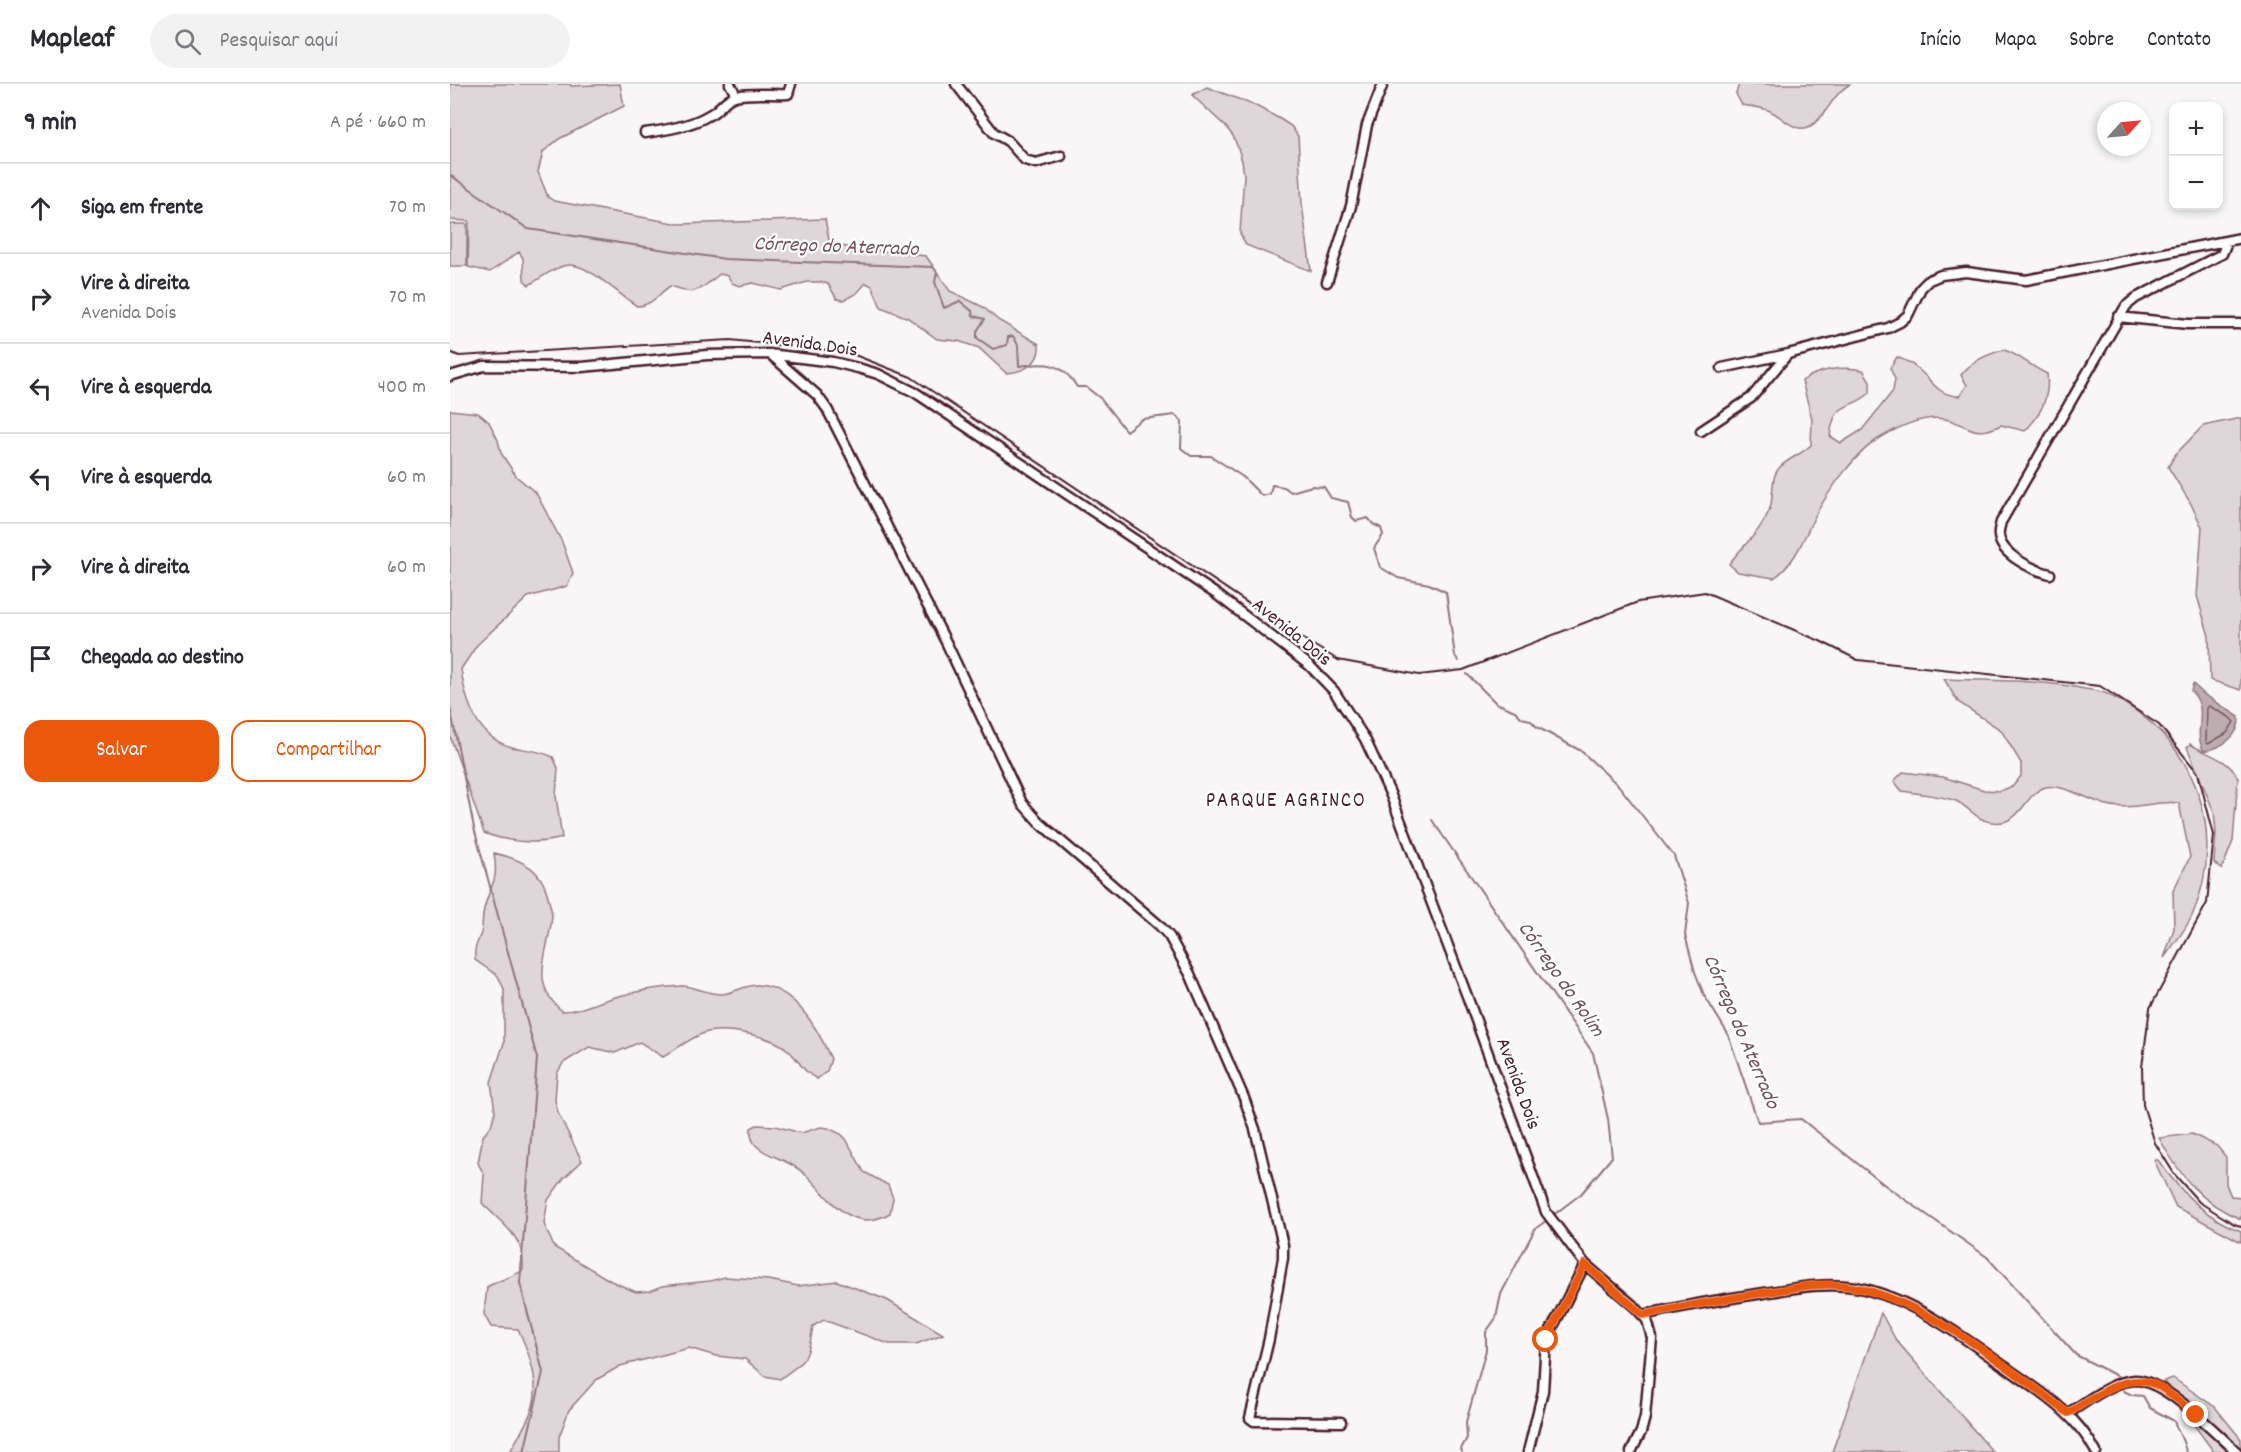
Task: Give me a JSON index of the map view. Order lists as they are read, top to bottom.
{
  "streets": {
    "street": ["Avenida Dois"]
  },
  "districts": ["PARQUE AGRINCO"],
  "water": ["Córrego do Aterrado", "Córrego do Rolim"],
  "north": "top right",
  "page": {
    "header": "Mapleaf",
    "search": "Pesquisar aqui",
    "nav": [
      "Início",
      "Mapa",
      "Sobre",
      "Contato"
    ],
    "heading": ["9 min", "A pé · 660 m"],
    "map_buttons": ["+", "−"],
    "list": [
      ["Siga em frente", "70 m"],
      ["Vire à direita", "Avenida Dois", "70 m"],
      ["Vire à esquerda", "400 m"],
      ["Vire à esquerda", "60 m"],
      ["Vire à direita", "60 m"],
      "Chegada ao destino"
    ],
    "buttons": ["Salvar", "Compartilhar"]
  }
}
